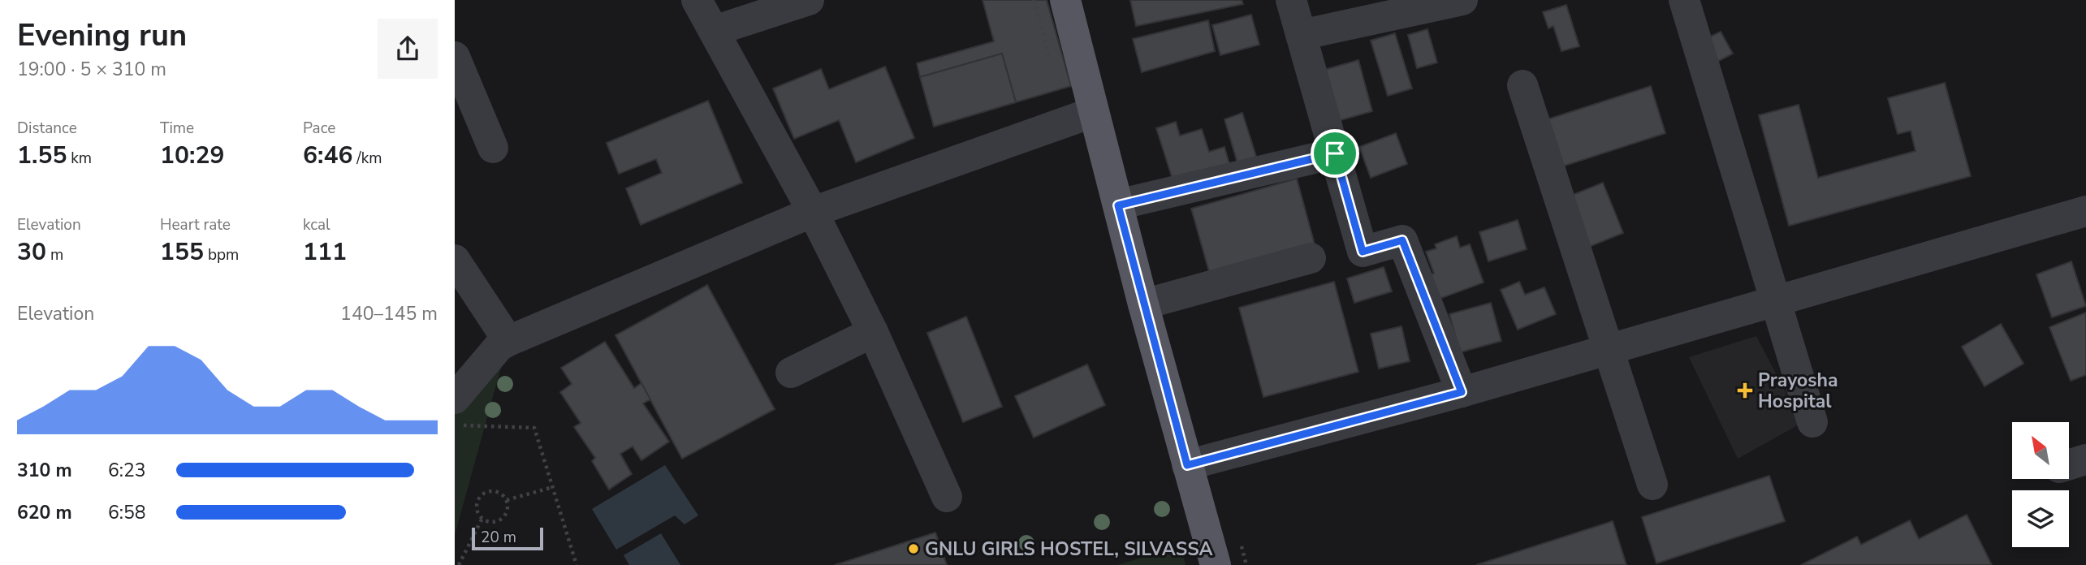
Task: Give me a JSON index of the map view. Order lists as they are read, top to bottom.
{
  "places": {
    "health": ["Prayosha Hospital"],
    "other": ["GNLU GIRLS HOSTEL, SILVASSA"]
  },
  "scale_bar": "20 m",
  "north": "top left",
  "page": {
    "heading": ["Evening run", "19:00 · 5 × 310 m"],
    "stats": [
      ["Distance", "1.55 km"],
      ["Time", "10:29"],
      ["Pace", "6:46 /km"],
      ["Elevation", "30 m"],
      ["Heart rate", "155 bpm"],
      ["kcal", "111"]
    ],
    "chart": ["Elevation", "140–145 m"],
    "list": [
      {
        "name": "310 m",
        "note": "6:23"
      },
      {
        "name": "620 m",
        "note": "6:58"
      }
    ],
    "scale": "20 m"
  }
}
